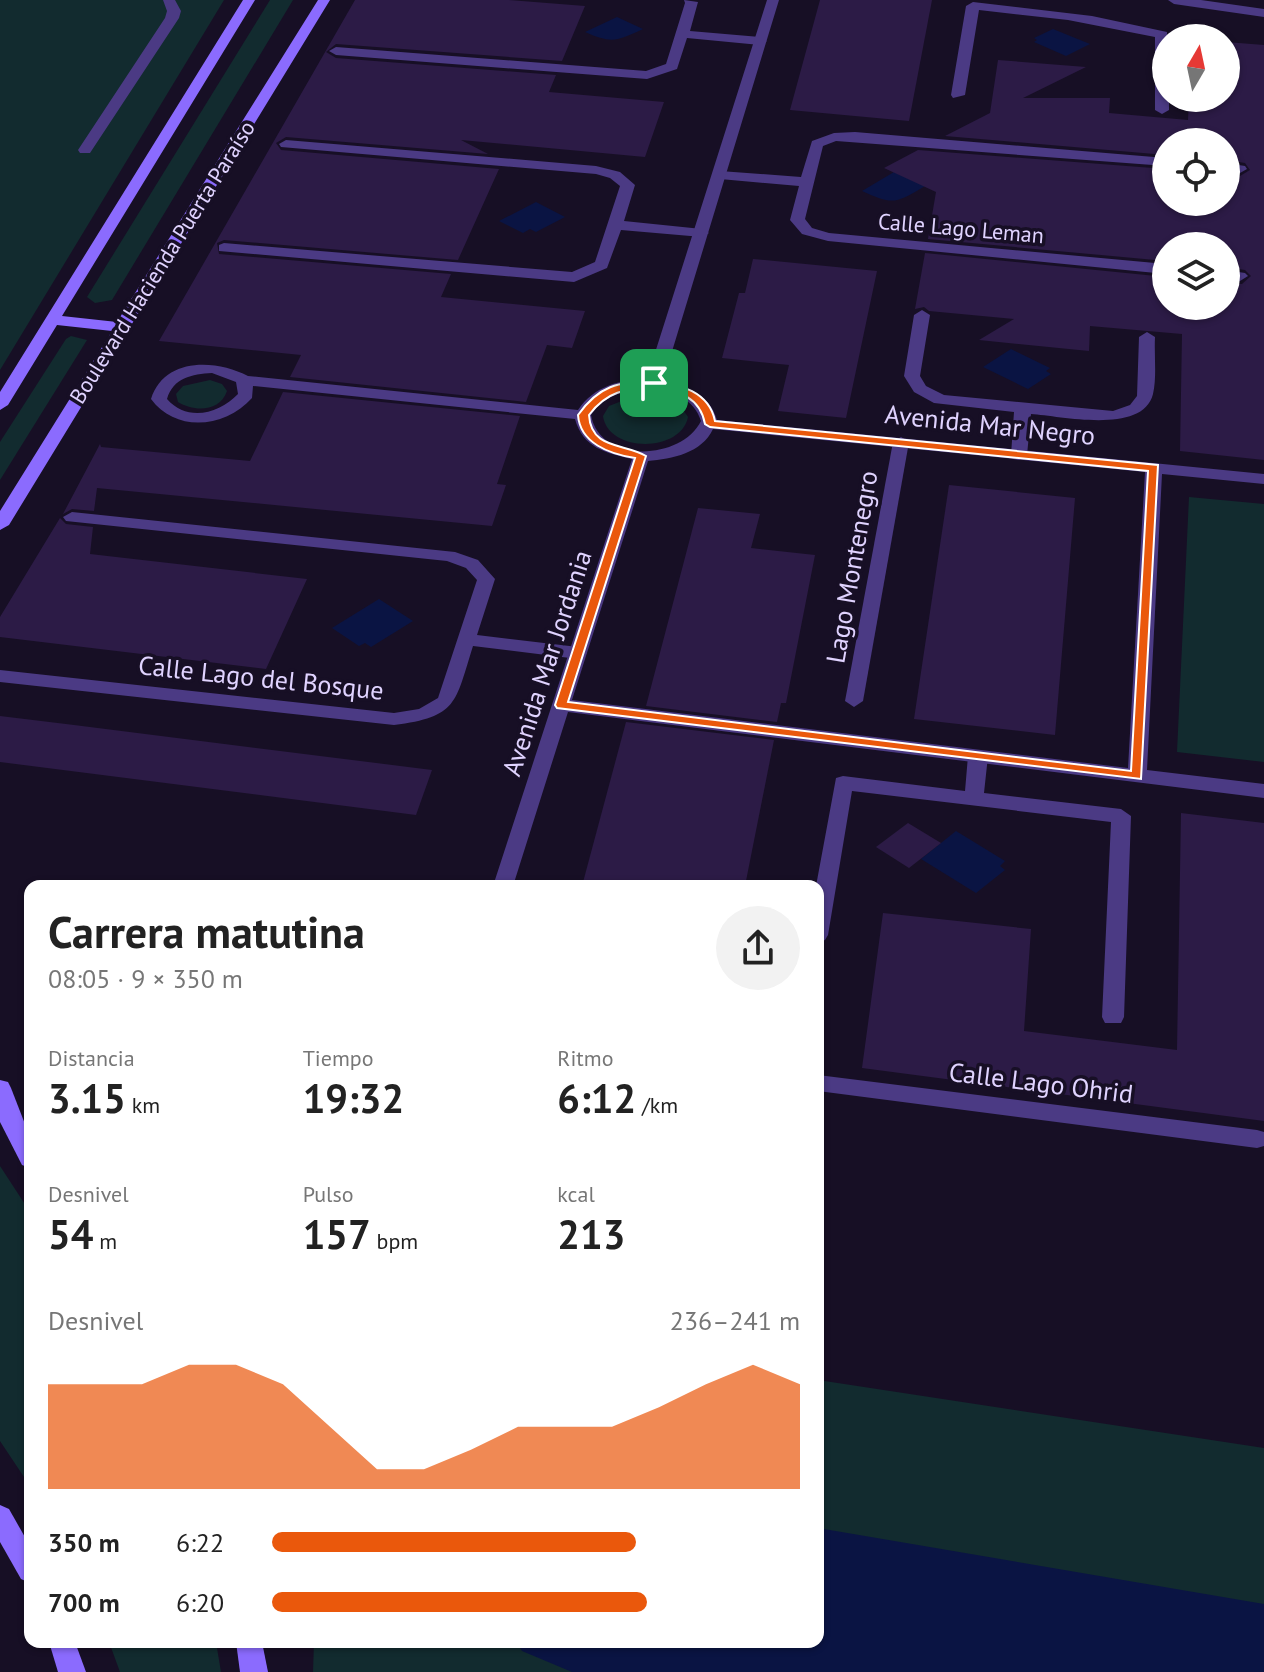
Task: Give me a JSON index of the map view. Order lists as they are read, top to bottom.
{
  "streets": {
    "street": [
      "Calle Lago Leman",
      "Boulevard Hacienda Puerta Paraíso",
      "Avenida Mar Negro",
      "Lago Montenegro",
      "Avenida Mar Jordania",
      "Calle Lago del Bosque",
      "Calle Lago Ohrid"
    ]
  },
  "crossings": [
    ["Avenida Mar Negro", "Lago Montenegro"],
    ["Avenida Mar Negro", "Avenida Mar Jordania"]
  ],
  "north": "top",
  "page": {
    "heading": ["Carrera matutina", "08:05 · 9 × 350 m"],
    "stats": [
      ["Distancia", "3.15 km"],
      ["Tiempo", "19:32"],
      ["Ritmo", "6:12 /km"],
      ["Desnivel", "54 m"],
      ["Pulso", "157 bpm"],
      ["kcal", "213"]
    ],
    "chart": ["Desnivel", "236–241 m"],
    "list": [
      {
        "name": "350 m",
        "note": "6:22"
      },
      {
        "name": "700 m",
        "note": "6:20"
      }
    ]
  }
}
